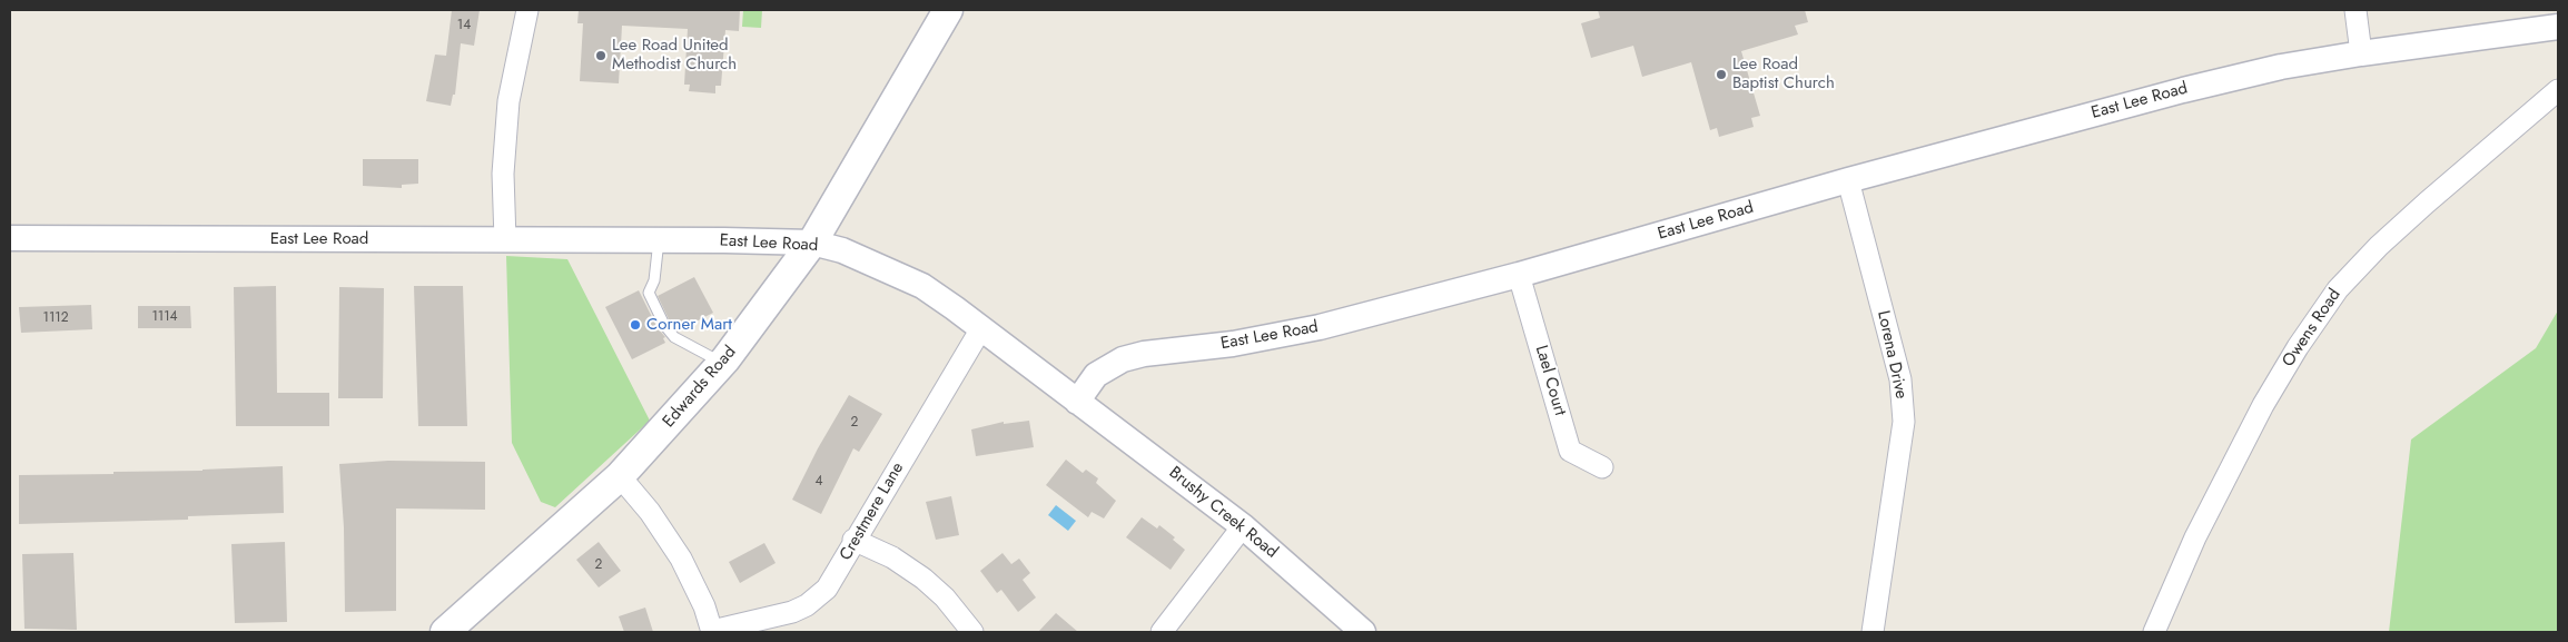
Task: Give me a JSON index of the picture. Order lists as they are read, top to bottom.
{
  "streets": {
    "main road": ["Edwards Road"],
    "street": [
      "East Lee Road",
      "Owens Road",
      "Lorena Drive",
      "Lael Court",
      "Crestmere Lane",
      "Brushy Creek Road"
    ]
  },
  "crossings": [
    ["East Lee Road", "Lorena Drive"],
    ["East Lee Road", "Lael Court"],
    ["East Lee Road", "Edwards Road"],
    ["East Lee Road", "Crestmere Lane"],
    ["East Lee Road", "Brushy Creek Road"]
  ],
  "places": ["Lee Road United Methodist Church", "Lee Road Baptist Church", "Corner Mart"],
  "house_numbers": [
    "14",
    "1114",
    "1112",
    "2",
    "4",
    "2"
  ]
}
